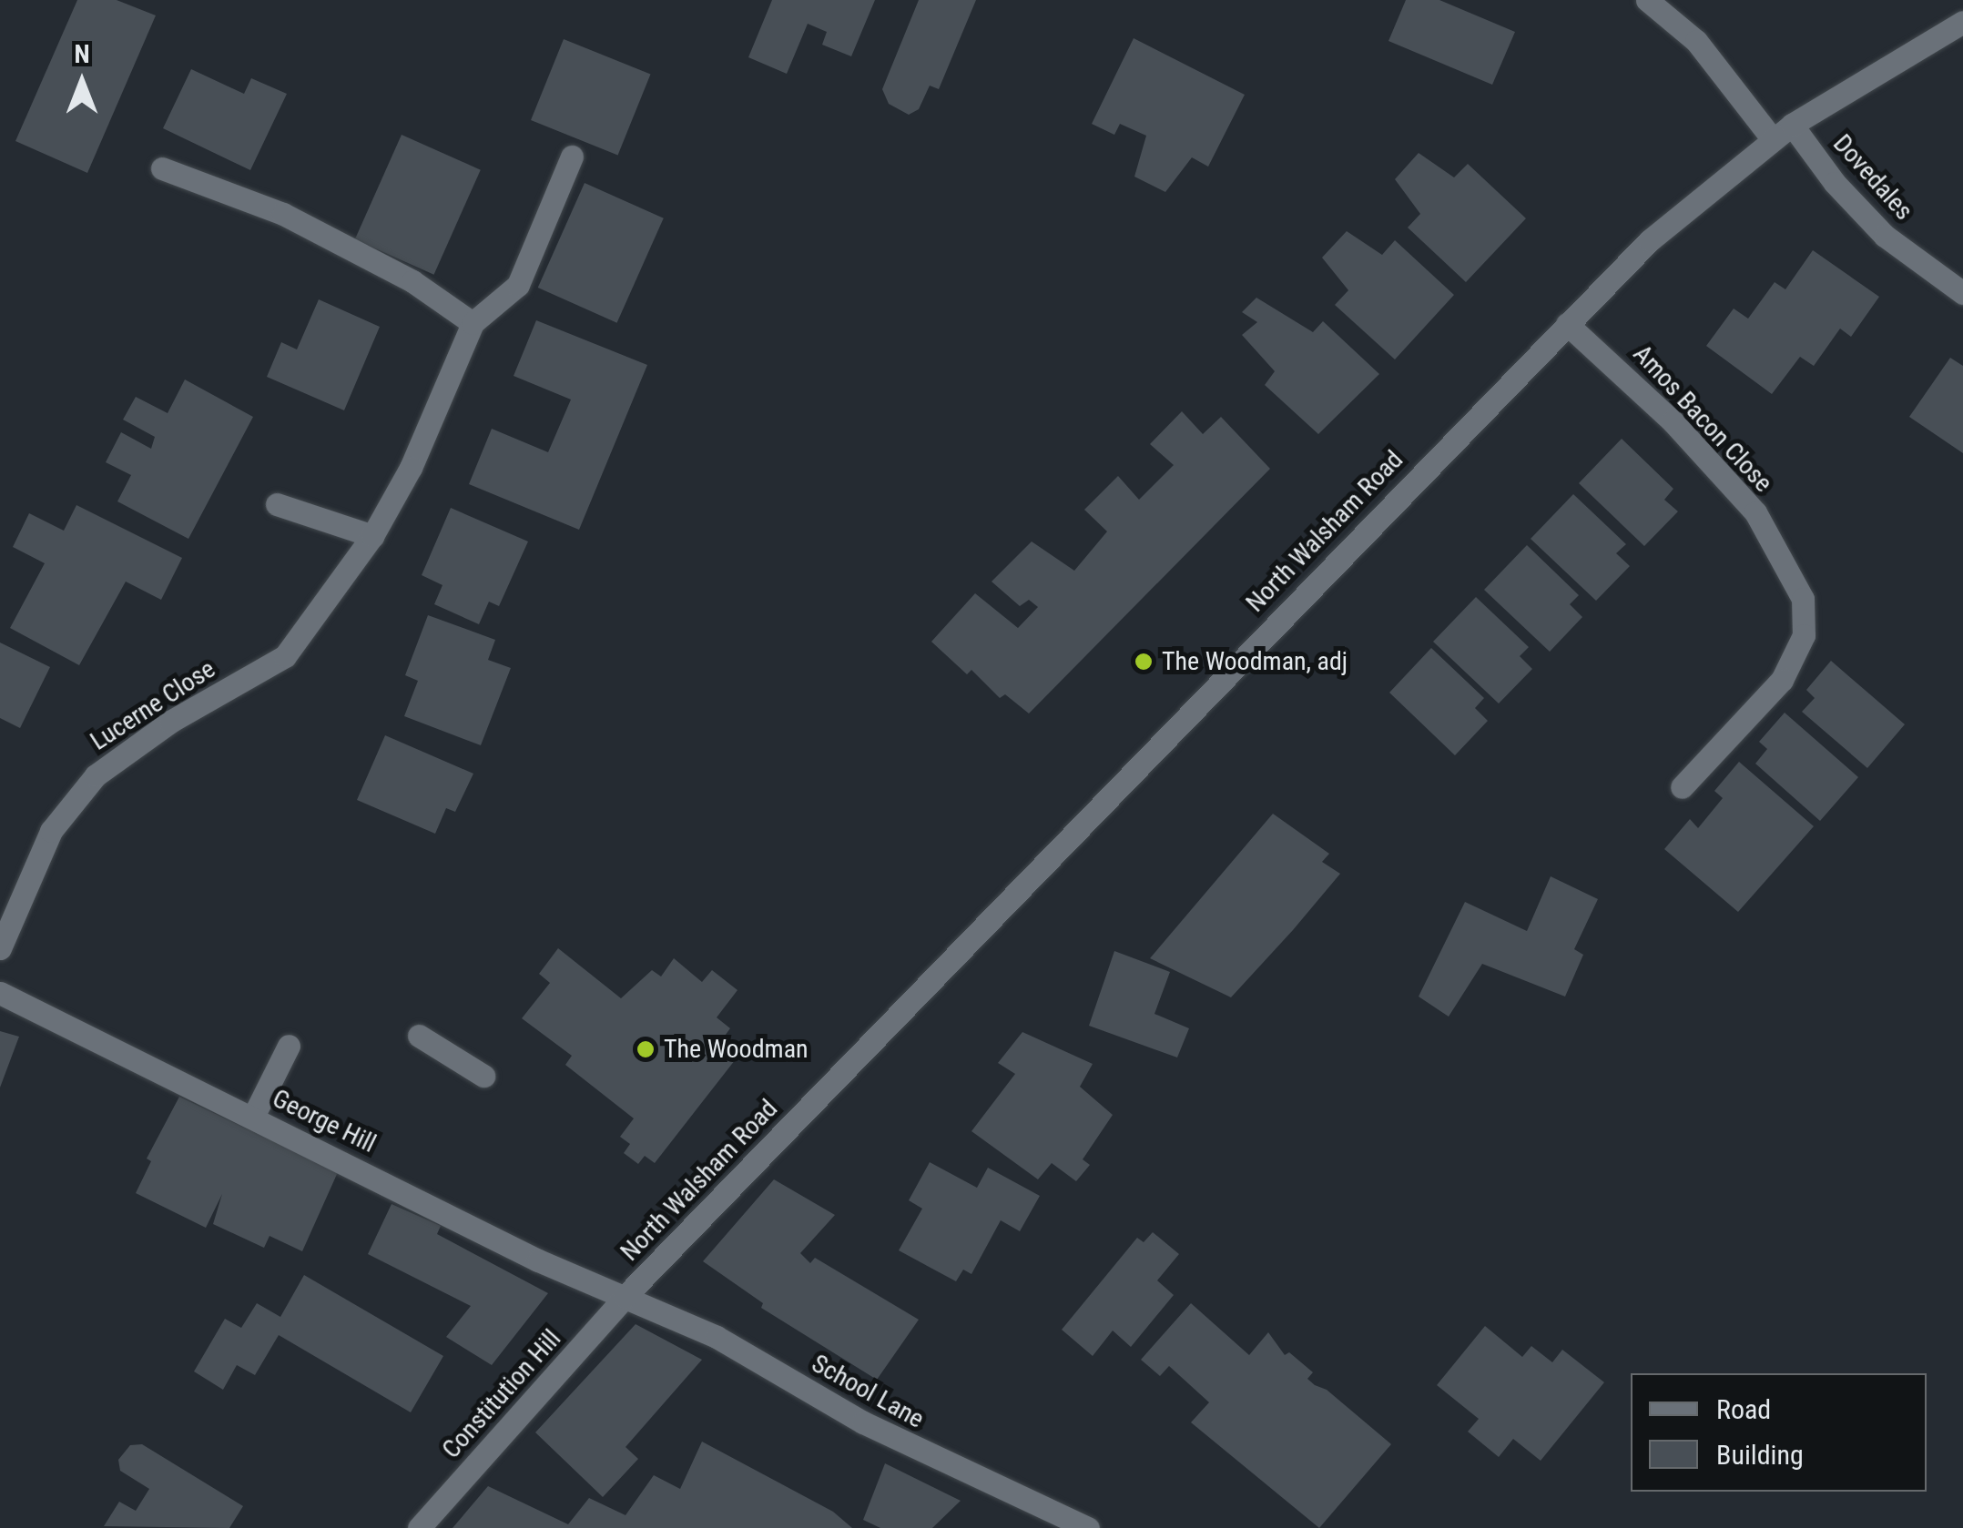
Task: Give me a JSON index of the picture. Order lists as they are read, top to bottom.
{
  "streets": {
    "street": [
      "Dovedales",
      "Amos Bacon Close",
      "North Walsham Road",
      "Lucerne Close",
      "George Hill",
      "School Lane",
      "Constitution Hill"
    ]
  },
  "crossings": [
    ["Dovedales", "North Walsham Road"],
    ["Amos Bacon Close", "North Walsham Road"],
    ["North Walsham Road", "George Hill"],
    ["North Walsham Road", "School Lane"],
    ["North Walsham Road", "Constitution Hill"],
    ["George Hill", "School Lane"],
    ["George Hill", "Constitution Hill"],
    ["School Lane", "Constitution Hill"]
  ],
  "places": ["The Woodman, adj", "The Woodman"],
  "legend": ["Road", "Building"],
  "north": "top"
}
